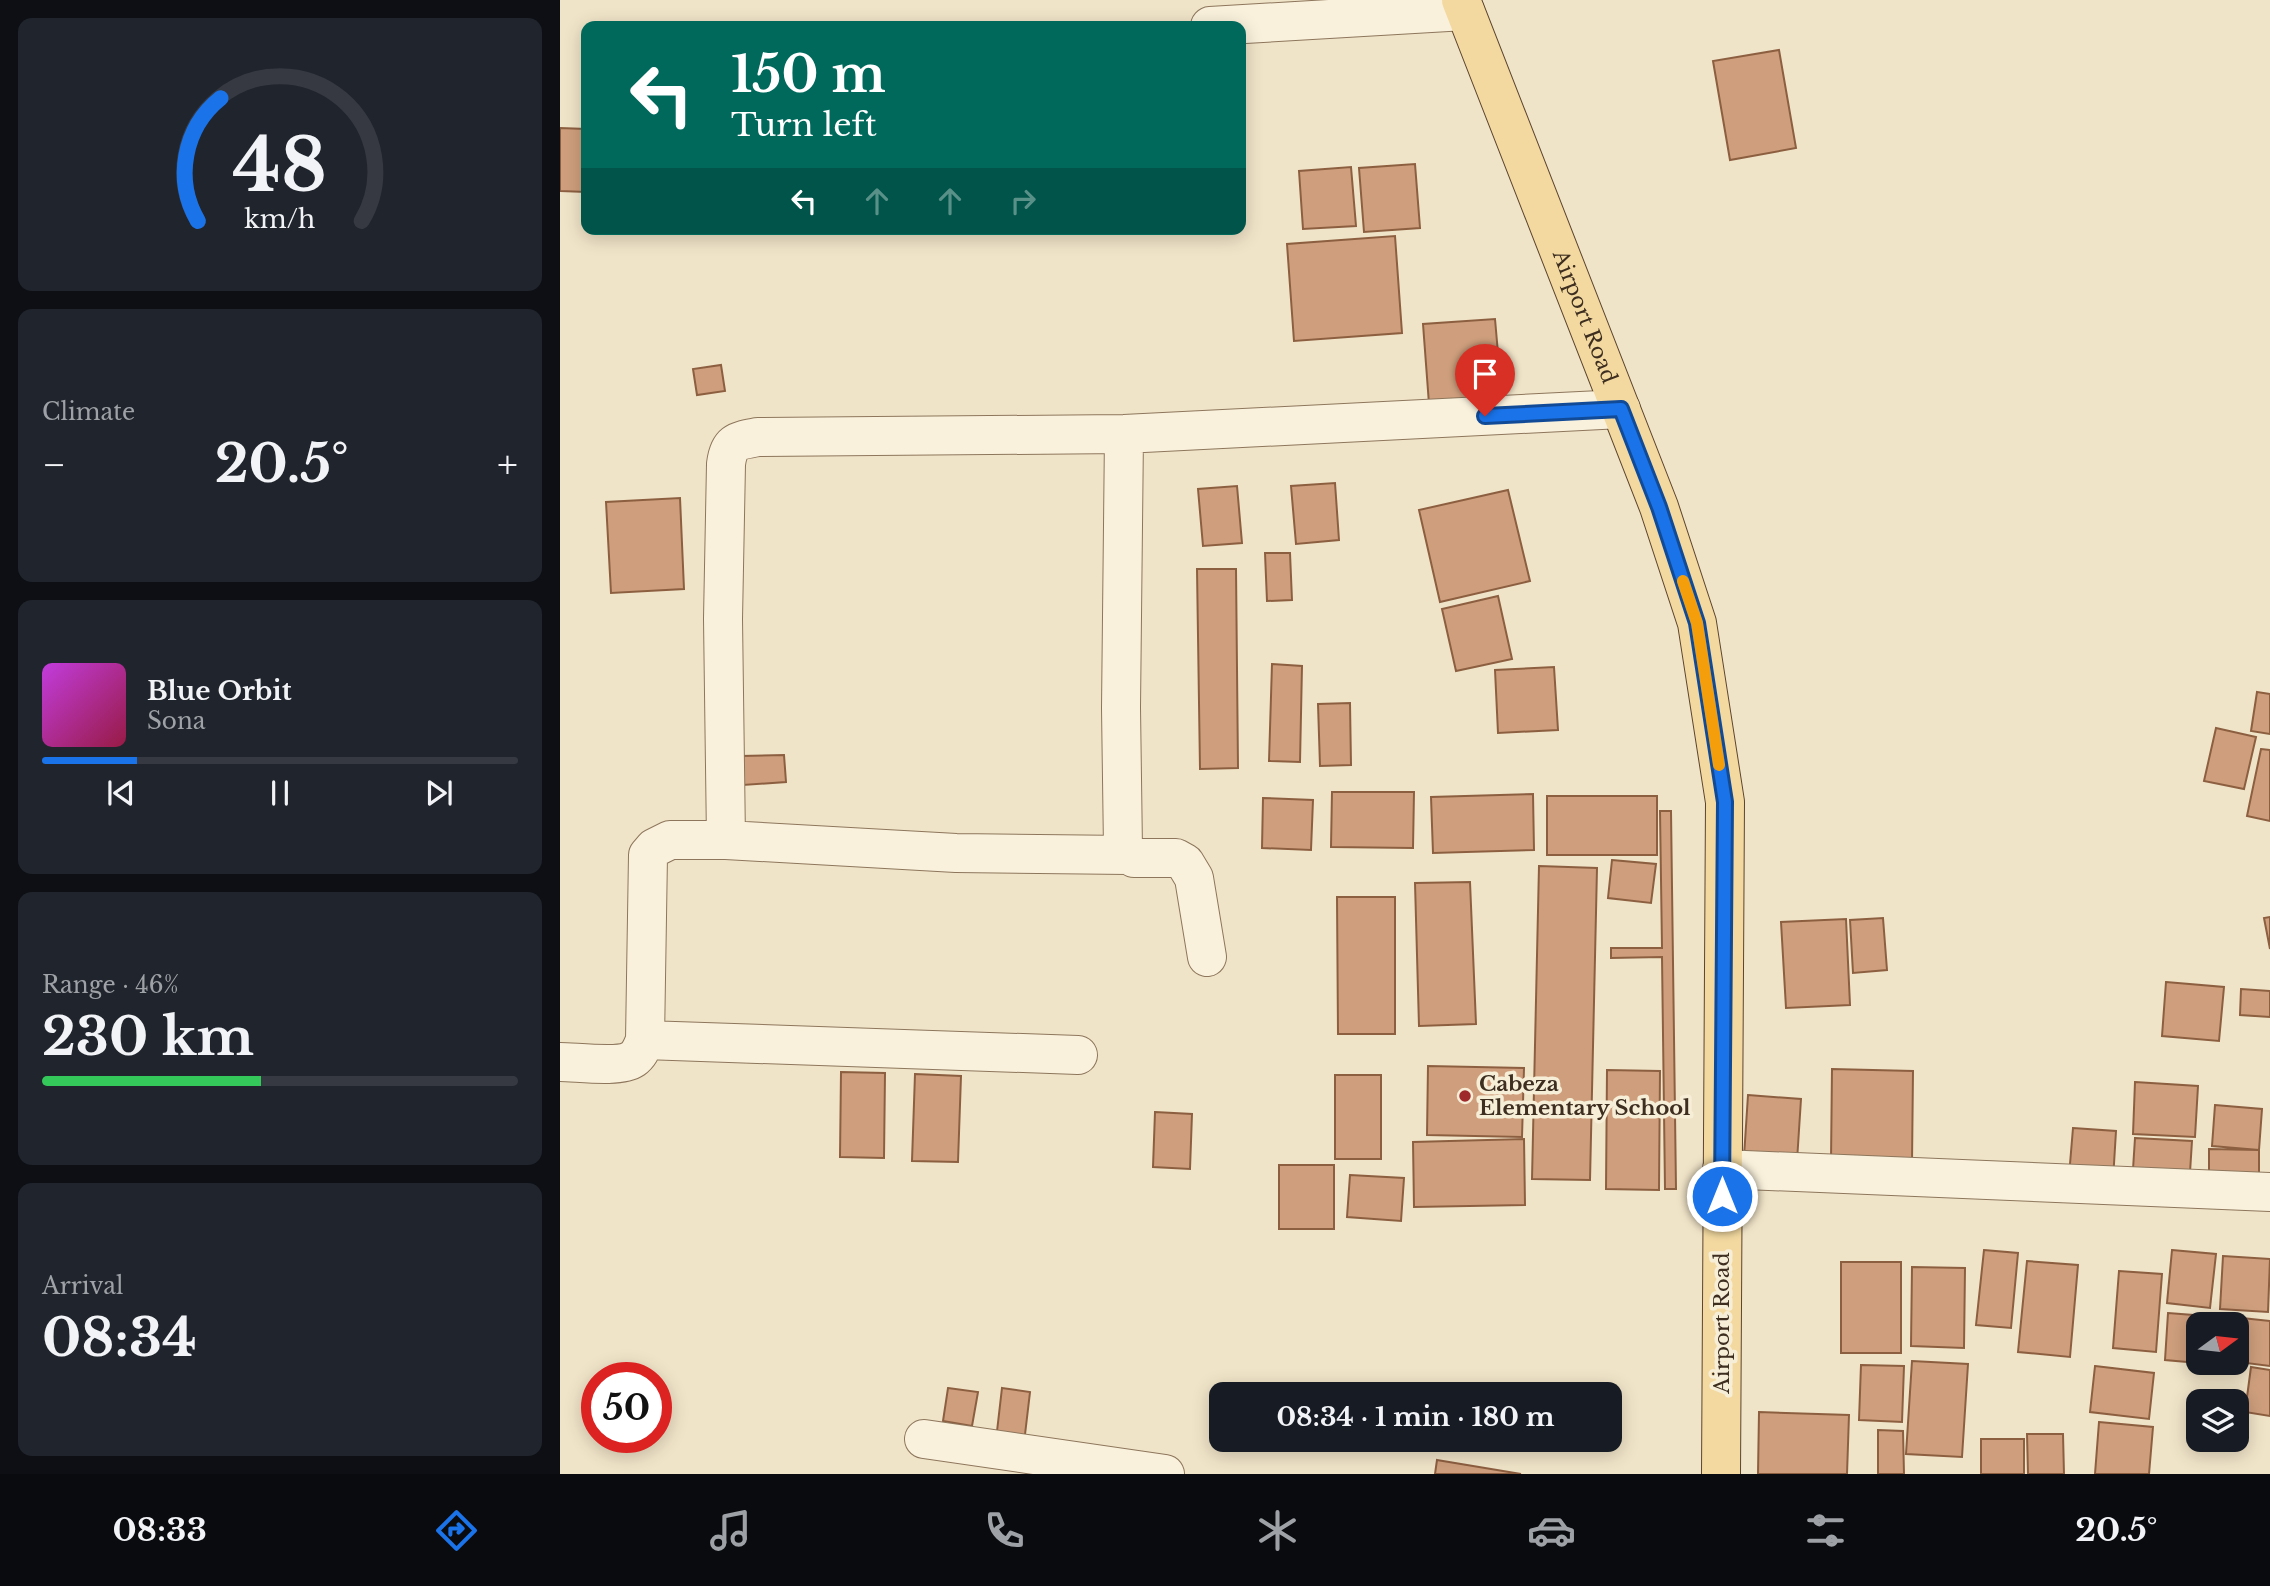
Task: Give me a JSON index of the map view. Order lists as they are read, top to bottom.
{
  "streets": {
    "main road": ["Airport Road"]
  },
  "places": ["Cabeza Elementary School"],
  "north": "right",
  "page": {
    "turn": ["150 m", "Turn left"],
    "tile": [
      "Climate",
      ["Range · 46%", "230 km"],
      ["Arrival", "08:34"]
    ],
    "heat": ["−", "20.5°", "+"],
    "song": ["Blue Orbit", "Sona"],
    "limit": "50",
    "trip": "08:34 · 1 min · 180 m",
    "tabs": ["08:33", "20.5°"],
    "gauge": ["48", "km/h"]
  }
}
